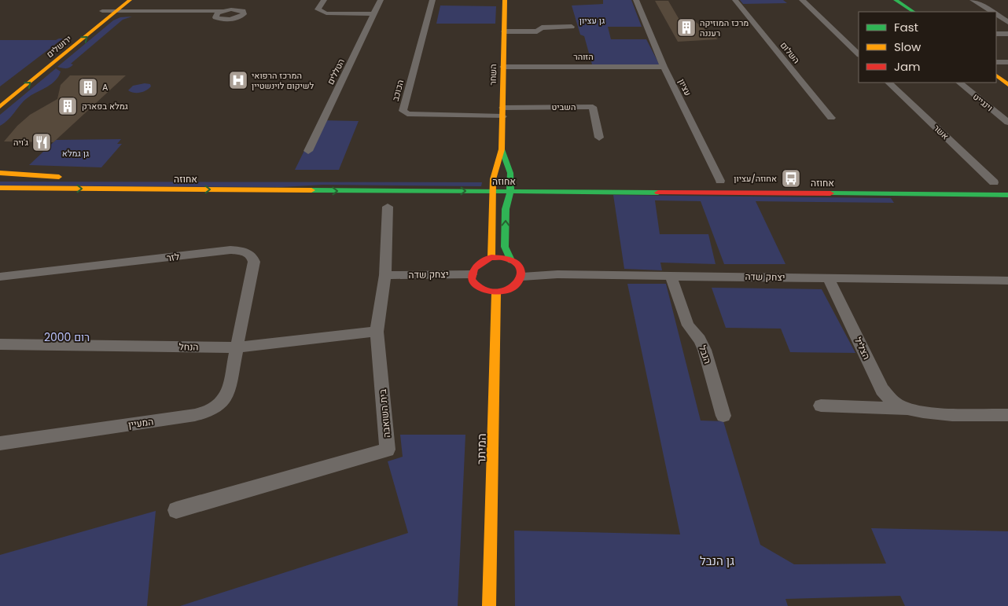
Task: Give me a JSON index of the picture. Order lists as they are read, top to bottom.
{
  "streets": {
    "main road": [
      "ירושלים",
      "השחר",
      "אחוזה",
      "המיתר"
    ],
    "street": [
      "השלום",
      "הזוהר",
      "הטללים",
      "עציון",
      "הכוכב",
      "וינגייט",
      "השביט",
      "אשר",
      "לזר",
      "יצחק שדה",
      "הנחל",
      "הצליל",
      "הנבל",
      "בית השואבה",
      "המעיין"
    ]
  },
  "crossings": [
    ["הזוהר", "השחר"],
    ["הזוהר", "עציון"],
    ["השחר", "הכוכב"],
    ["השחר", "השביט"],
    ["השחר", "אחוזה"],
    ["הכוכב", "השביט"],
    ["לזר", "הנחל"],
    ["לזר", "המעיין"],
    ["יצחק שדה", "הצליל"],
    ["יצחק שדה", "הנבל"],
    ["יצחק שדה", "בית השואבה"],
    ["יצחק שדה", "המיתר"],
    ["הנחל", "בית השואבה"],
    ["הנחל", "המעיין"]
  ],
  "one_way": ["אחוזה"],
  "districts": ["רום 2000"],
  "parks": ["גן עציון", "גן גמלא", "גן הנבל"],
  "places": {
    "building": ["מרכז המוזיקה רעננה", "A", "גמלא בפארק"],
    "hospital": ["המרכז הרפואי לשיקום לוינשטיין"],
    "restaurant": ["ג'ויה"],
    "bus stop": ["אחוזה/עציון"]
  },
  "legend": ["Fast", "Slow", "Jam"]
}
